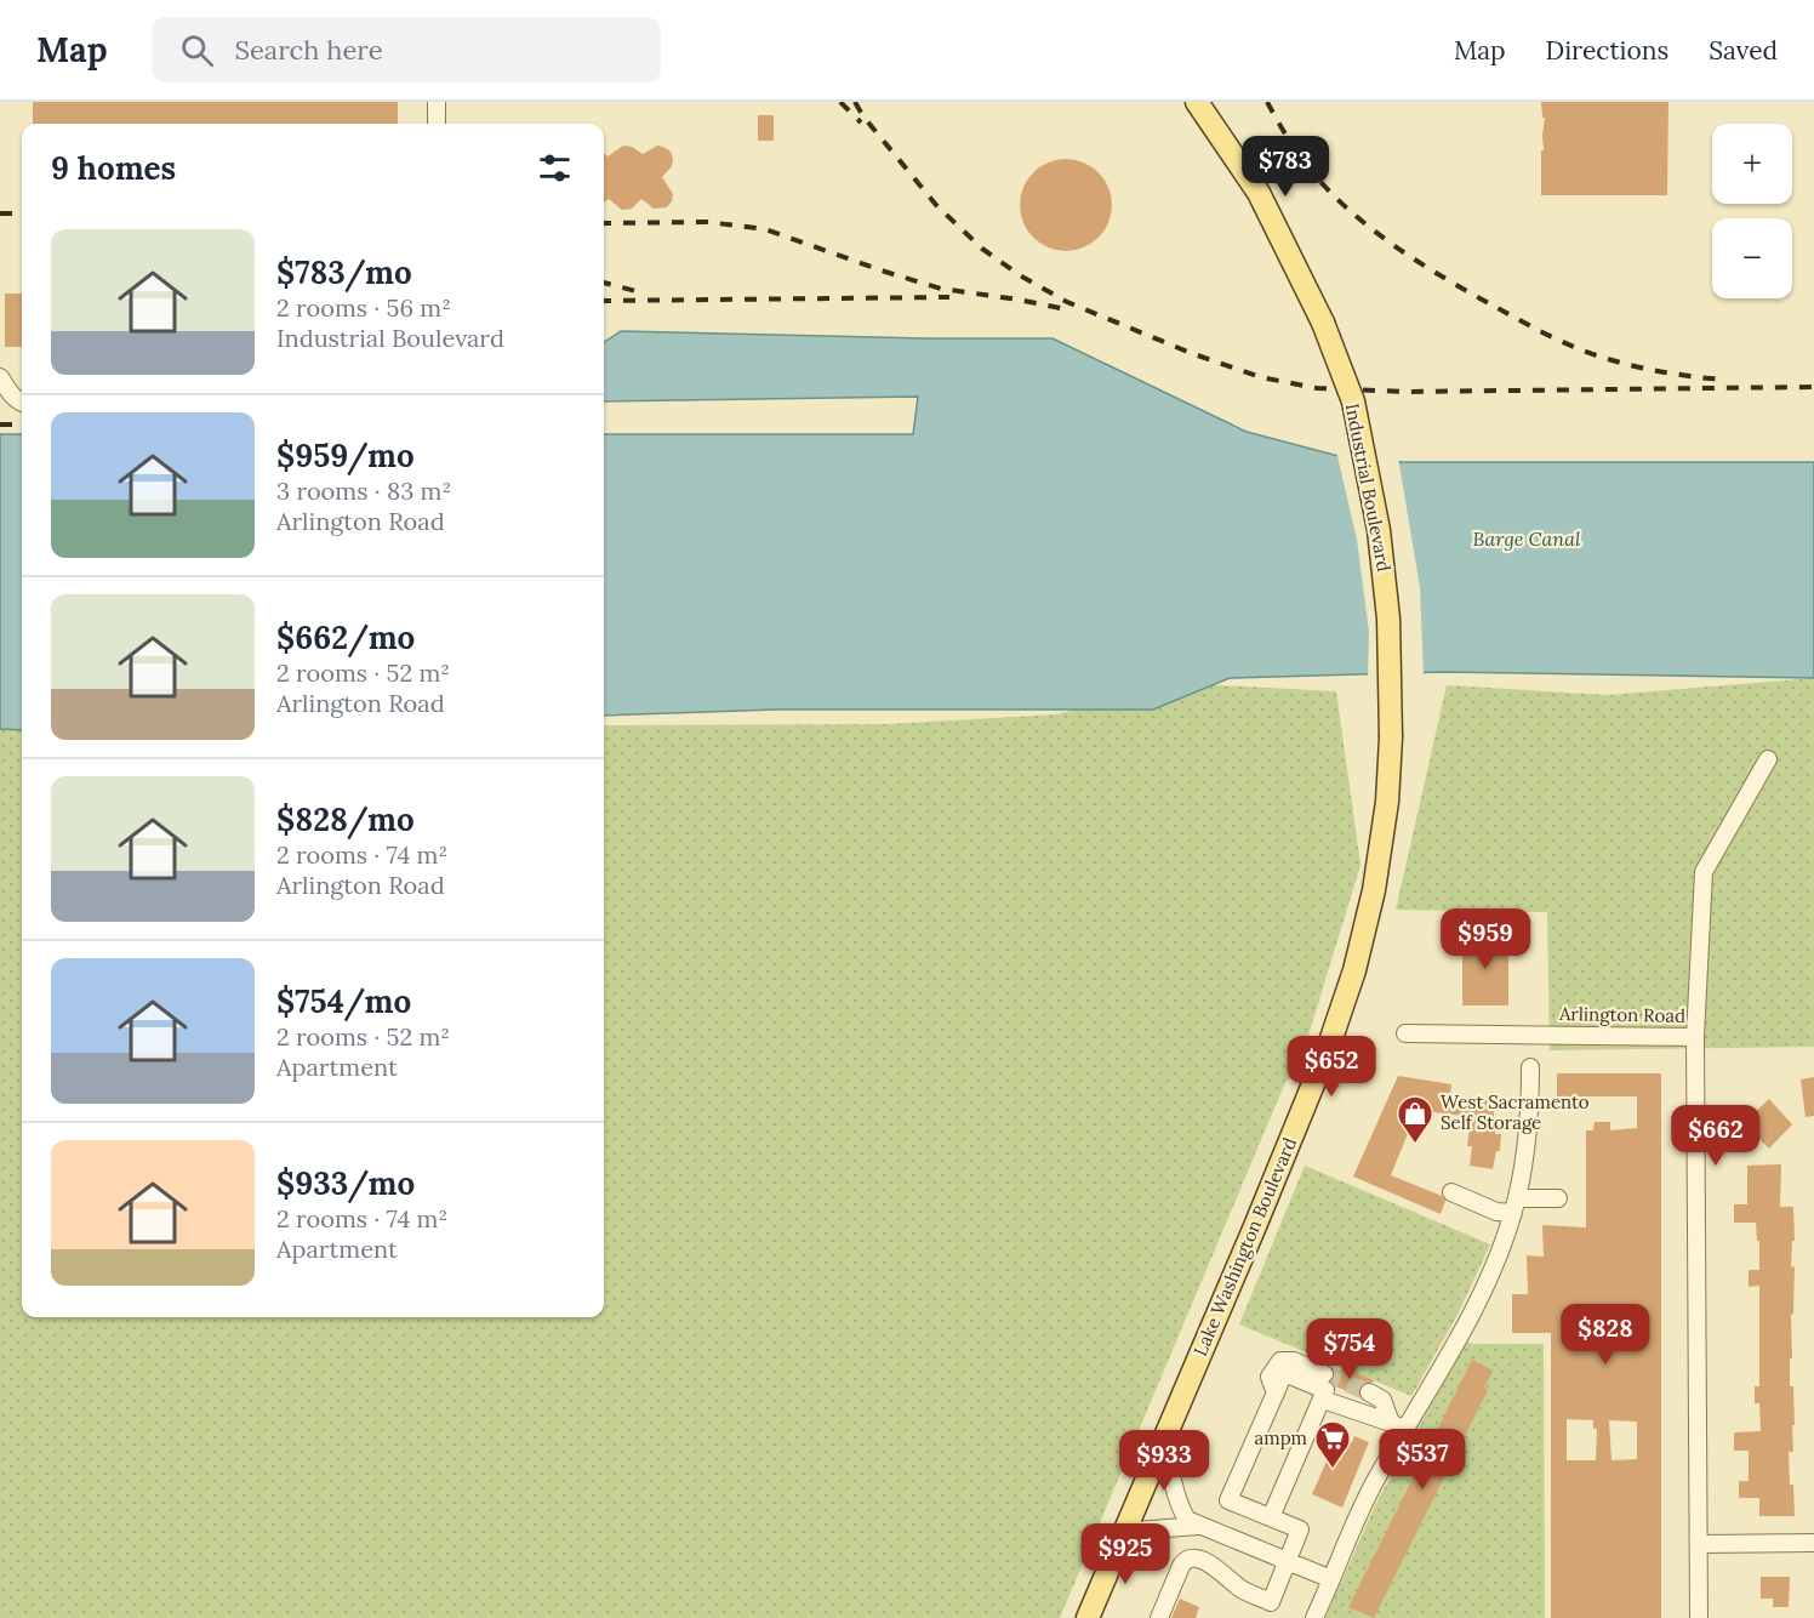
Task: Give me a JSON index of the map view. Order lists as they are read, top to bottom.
{
  "streets": {
    "main road": ["Industrial Boulevard", "Lake Washington Boulevard"],
    "street": ["Arlington Road"]
  },
  "crossings": [
    ["Industrial Boulevard", "Lake Washington Boulevard"]
  ],
  "water": ["Barge Canal"],
  "places": {
    "shop": ["West Sacramento Self Storage"],
    "supermarket": ["ampm"]
  },
  "page": {
    "header": "Map",
    "search": "Search here",
    "nav": ["Map", "Directions", "Saved"],
    "map_buttons": ["+", "−"],
    "heading": "9 homes",
    "price": [
      "$783",
      "$959",
      "$652",
      "$662",
      "$828",
      "$754",
      "$537",
      "$933",
      "$925"
    ],
    "list": [
      {
        "name": "$783/mo",
        "note": "2 rooms · 56 m² · Industrial Boulevard"
      },
      {
        "name": "$959/mo",
        "note": "3 rooms · 83 m² · Arlington Road"
      },
      {
        "name": "$662/mo",
        "note": "2 rooms · 52 m² · Arlington Road"
      },
      {
        "name": "$828/mo",
        "note": "2 rooms · 74 m² · Arlington Road"
      },
      {
        "name": "$754/mo",
        "note": "2 rooms · 52 m² · Apartment"
      },
      {
        "name": "$933/mo",
        "note": "2 rooms · 74 m² · Apartment"
      }
    ]
  }
}
